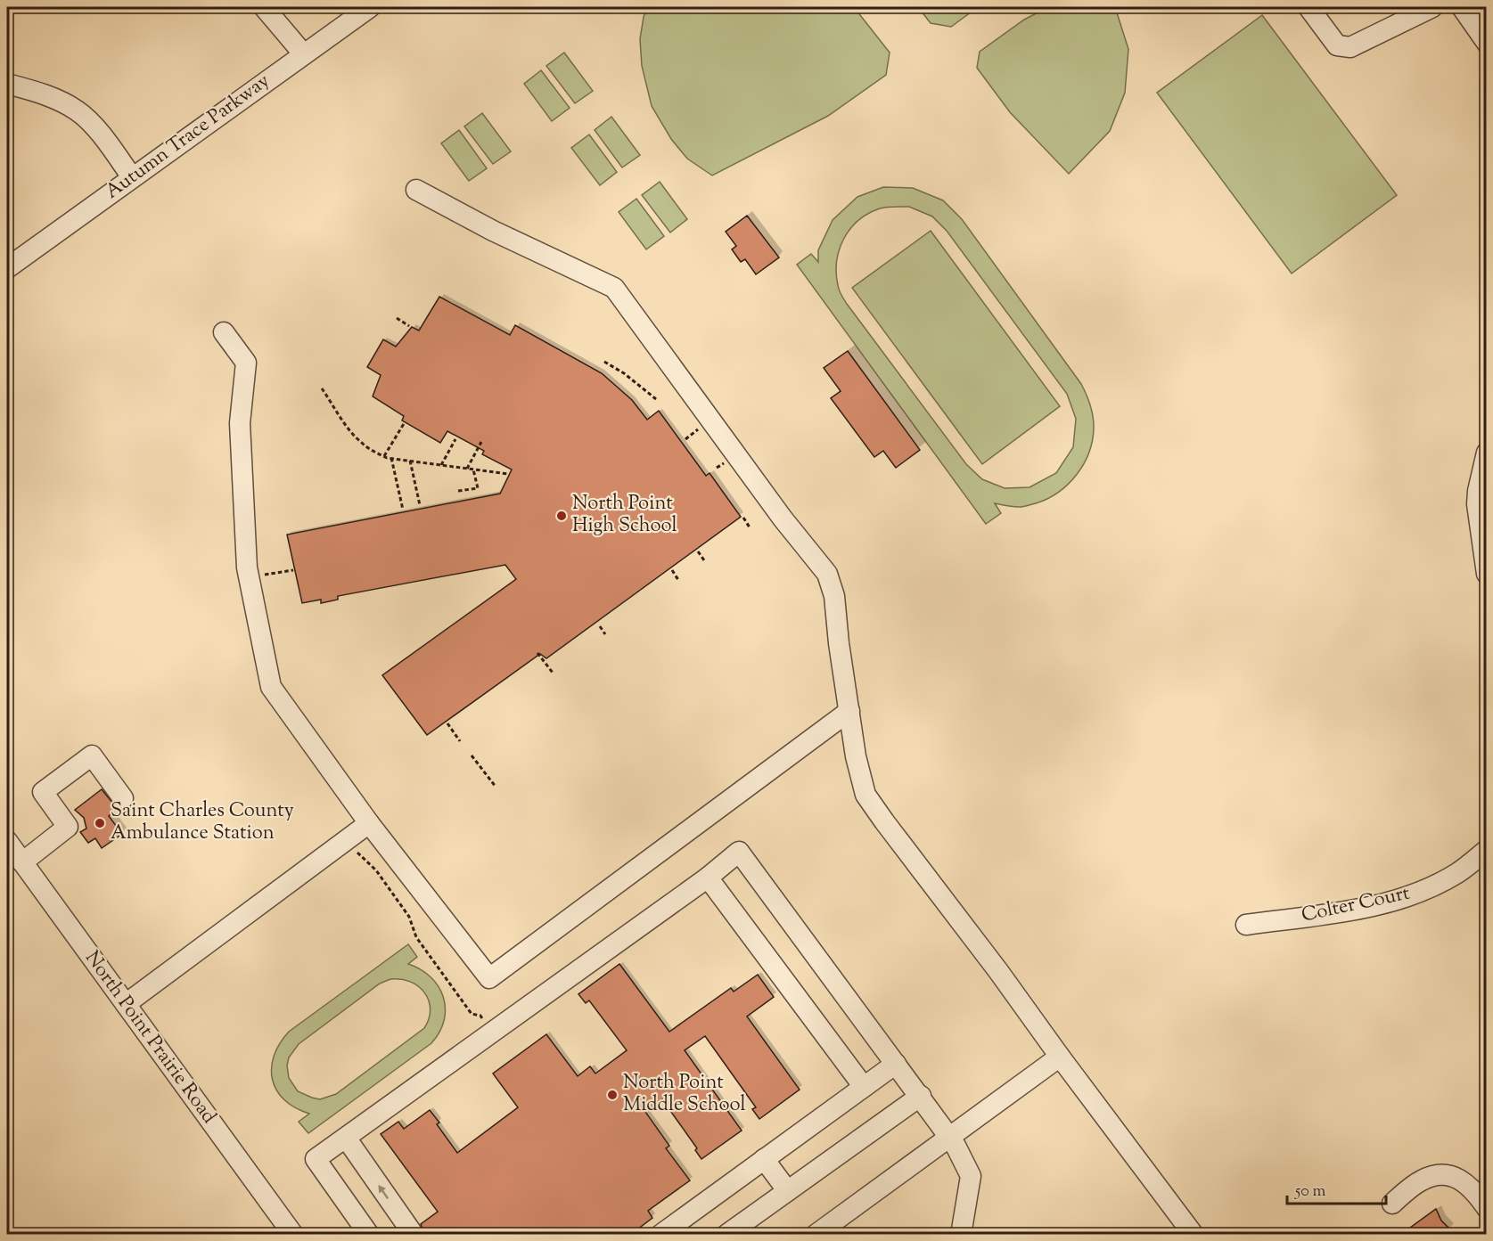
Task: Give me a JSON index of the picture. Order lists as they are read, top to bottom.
{
  "streets": {
    "street": ["Autumn Trace Parkway", "Colter Court", "North Point Prairie Road"]
  },
  "places": ["North Point High School", "Saint Charles County Ambulance Station", "North Point Middle School"],
  "scale_bar": "50 m"
}
